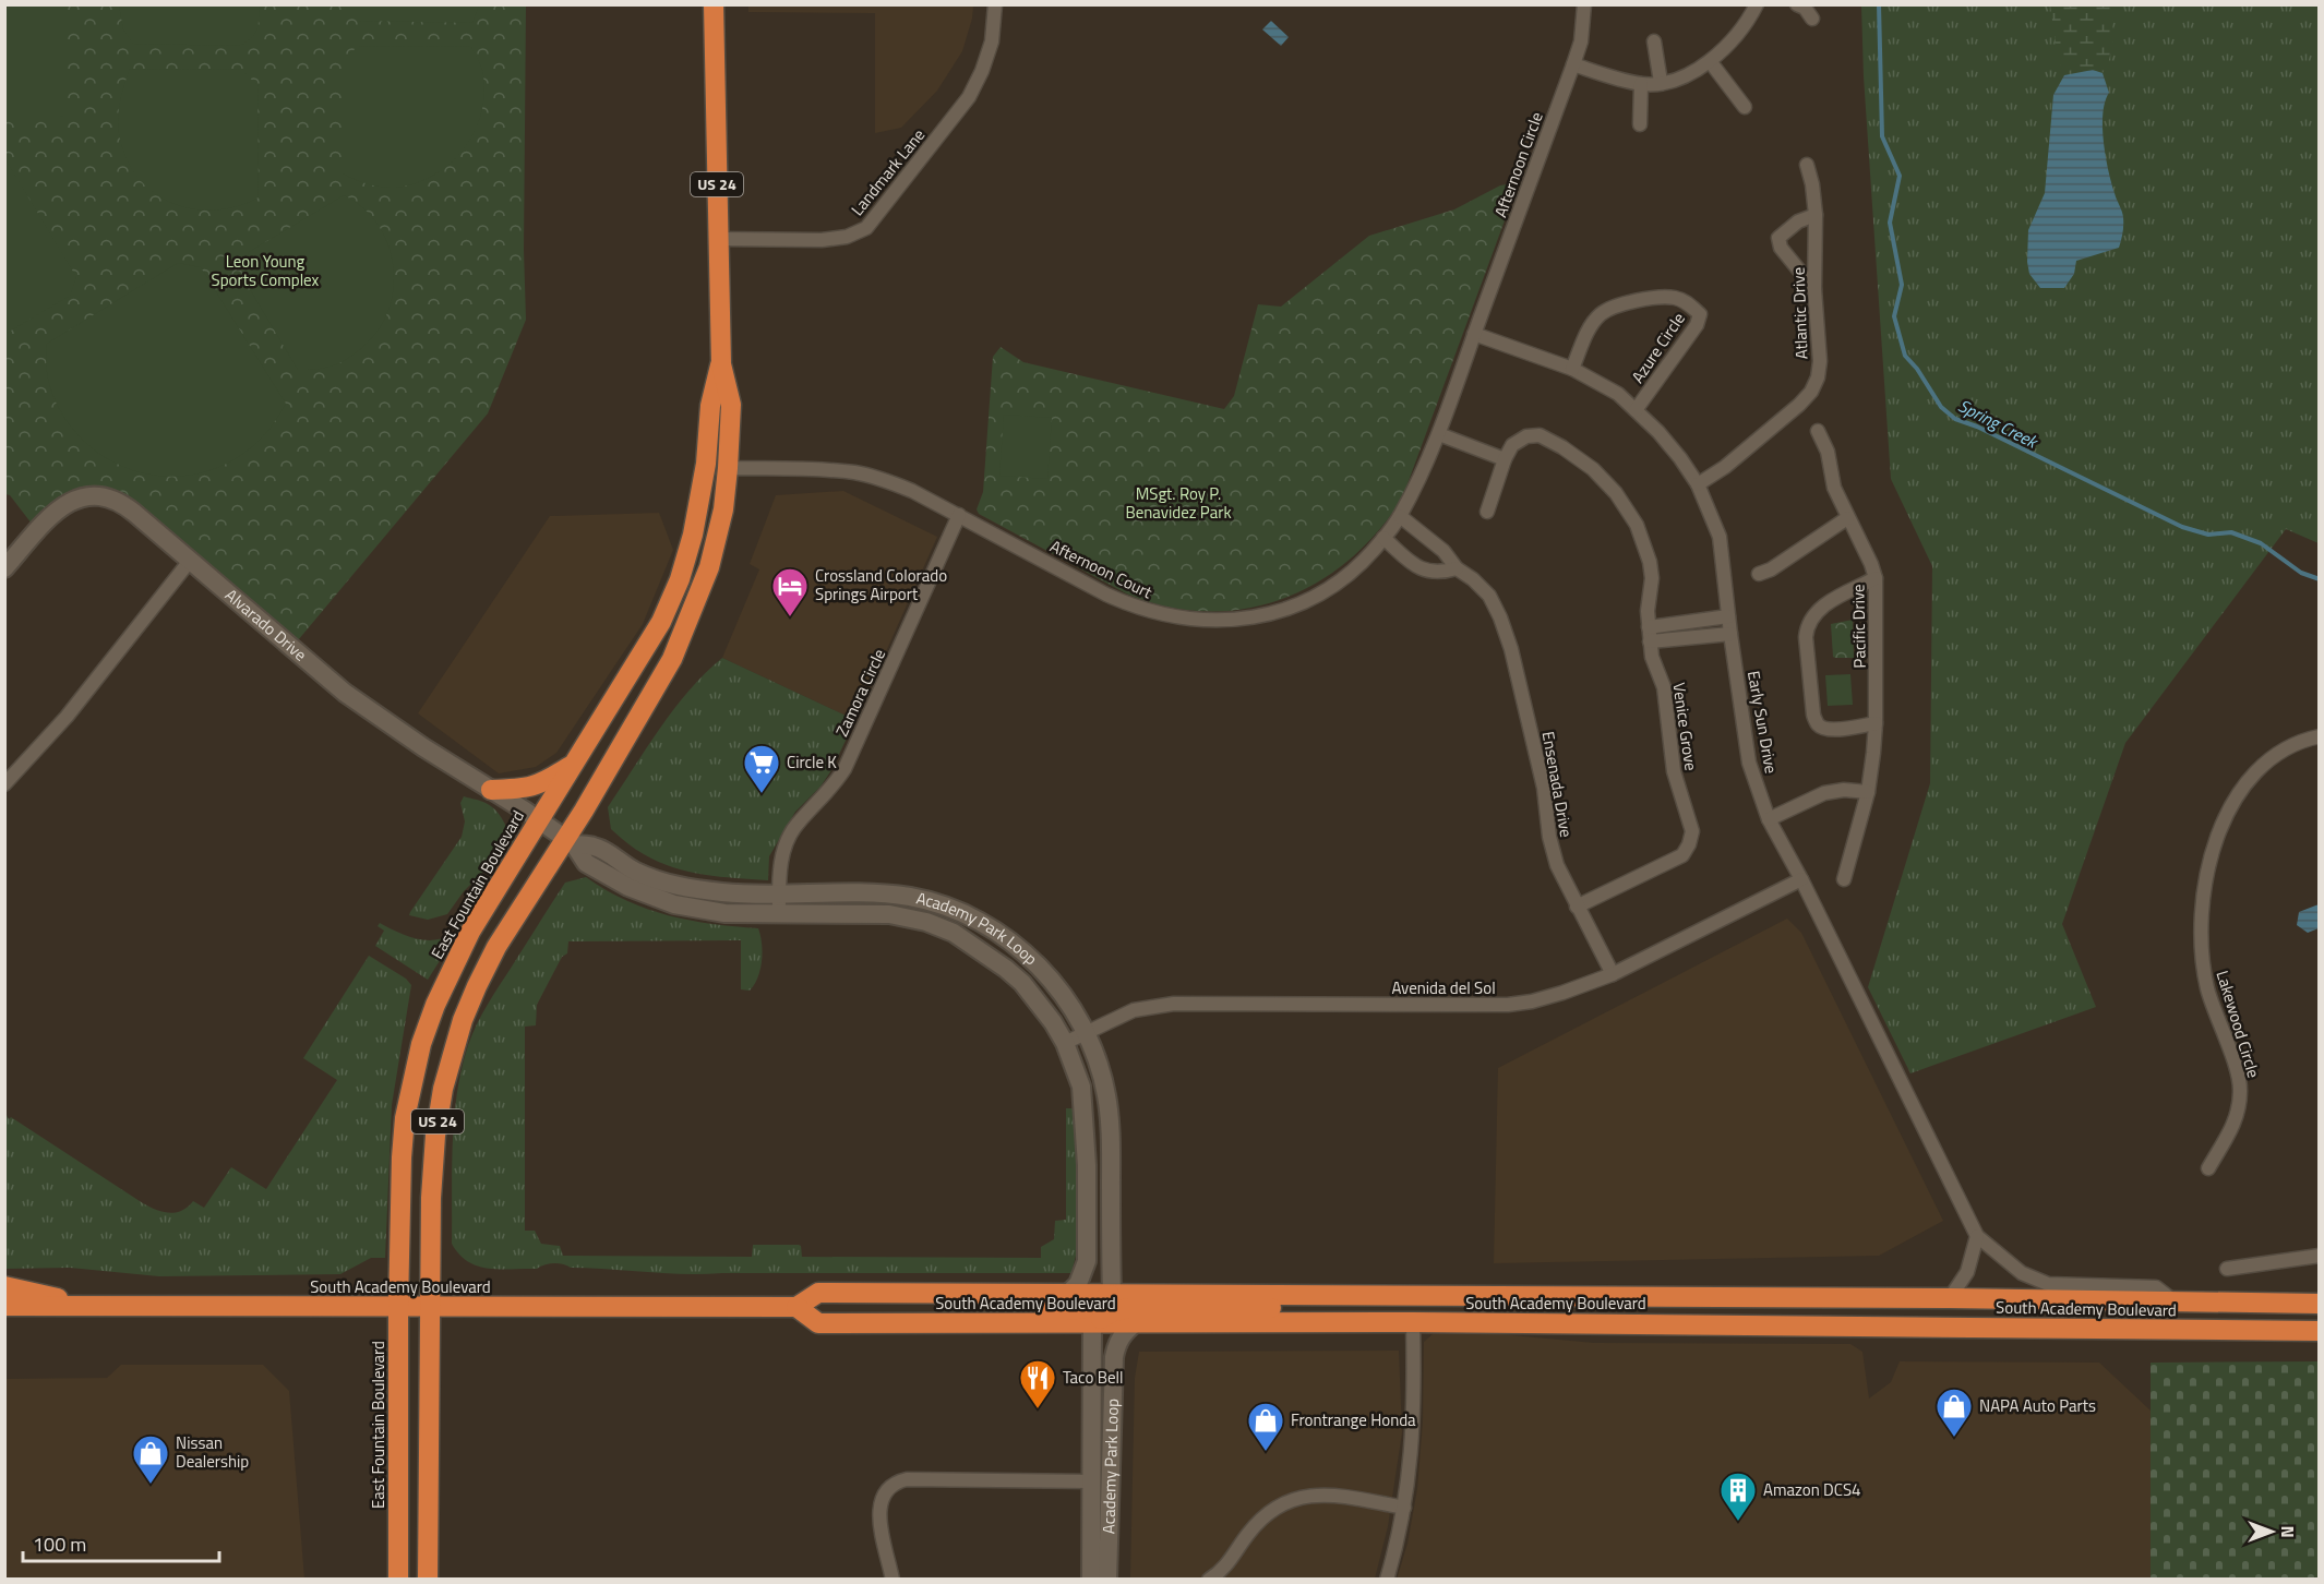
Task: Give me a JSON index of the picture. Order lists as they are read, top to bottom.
{
  "streets": {
    "highway": ["US 24", "East Fountain Boulevard", "South Academy Boulevard"],
    "street": [
      "Afternoon Circle",
      "Landmark Lane",
      "Atlantic Drive",
      "Azure Circle",
      "Afternoon Court",
      "Alvarado Drive",
      "Pacific Drive",
      "Zamora Circle",
      "Early Sun Drive",
      "Venice Grove",
      "Ensenada Drive",
      "Academy Park Loop",
      "Avenida del Sol",
      "Lakewood Circle"
    ]
  },
  "crossings": [
    ["Afternoon Circle", "Afternoon Court"],
    ["Afternoon Circle", "Early Sun Drive"],
    ["Landmark Lane", "East Fountain Boulevard"],
    ["Atlantic Drive", "Early Sun Drive"],
    ["Azure Circle", "Early Sun Drive"],
    ["Afternoon Court", "Zamora Circle"],
    ["Afternoon Court", "Early Sun Drive"],
    ["Afternoon Court", "Ensenada Drive"],
    ["Afternoon Court", "East Fountain Boulevard"],
    ["Alvarado Drive", "East Fountain Boulevard"],
    ["Alvarado Drive", "Academy Park Loop"],
    ["Zamora Circle", "Academy Park Loop"],
    ["Early Sun Drive", "Avenida del Sol"],
    ["Early Sun Drive", "South Academy Boulevard"],
    ["Venice Grove", "Ensenada Drive"],
    ["Ensenada Drive", "Avenida del Sol"],
    ["East Fountain Boulevard", "Academy Park Loop"],
    ["East Fountain Boulevard", "South Academy Boulevard"],
    ["Academy Park Loop", "Avenida del Sol"],
    ["Academy Park Loop", "South Academy Boulevard"]
  ],
  "water": ["Spring Creek"],
  "parks": ["Leon Young Sports Complex", "MSgt. Roy P. Benavidez Park"],
  "places": {
    "hotel": ["Crossland Colorado Springs Airport"],
    "supermarket": ["Circle K"],
    "restaurant": ["Taco Bell"],
    "shop": ["NAPA Auto Parts", "Frontrange Honda", "Nissan Dealership"],
    "building": ["Amazon DCS4"]
  },
  "scale_bar": "100 m",
  "north": "right"
}
